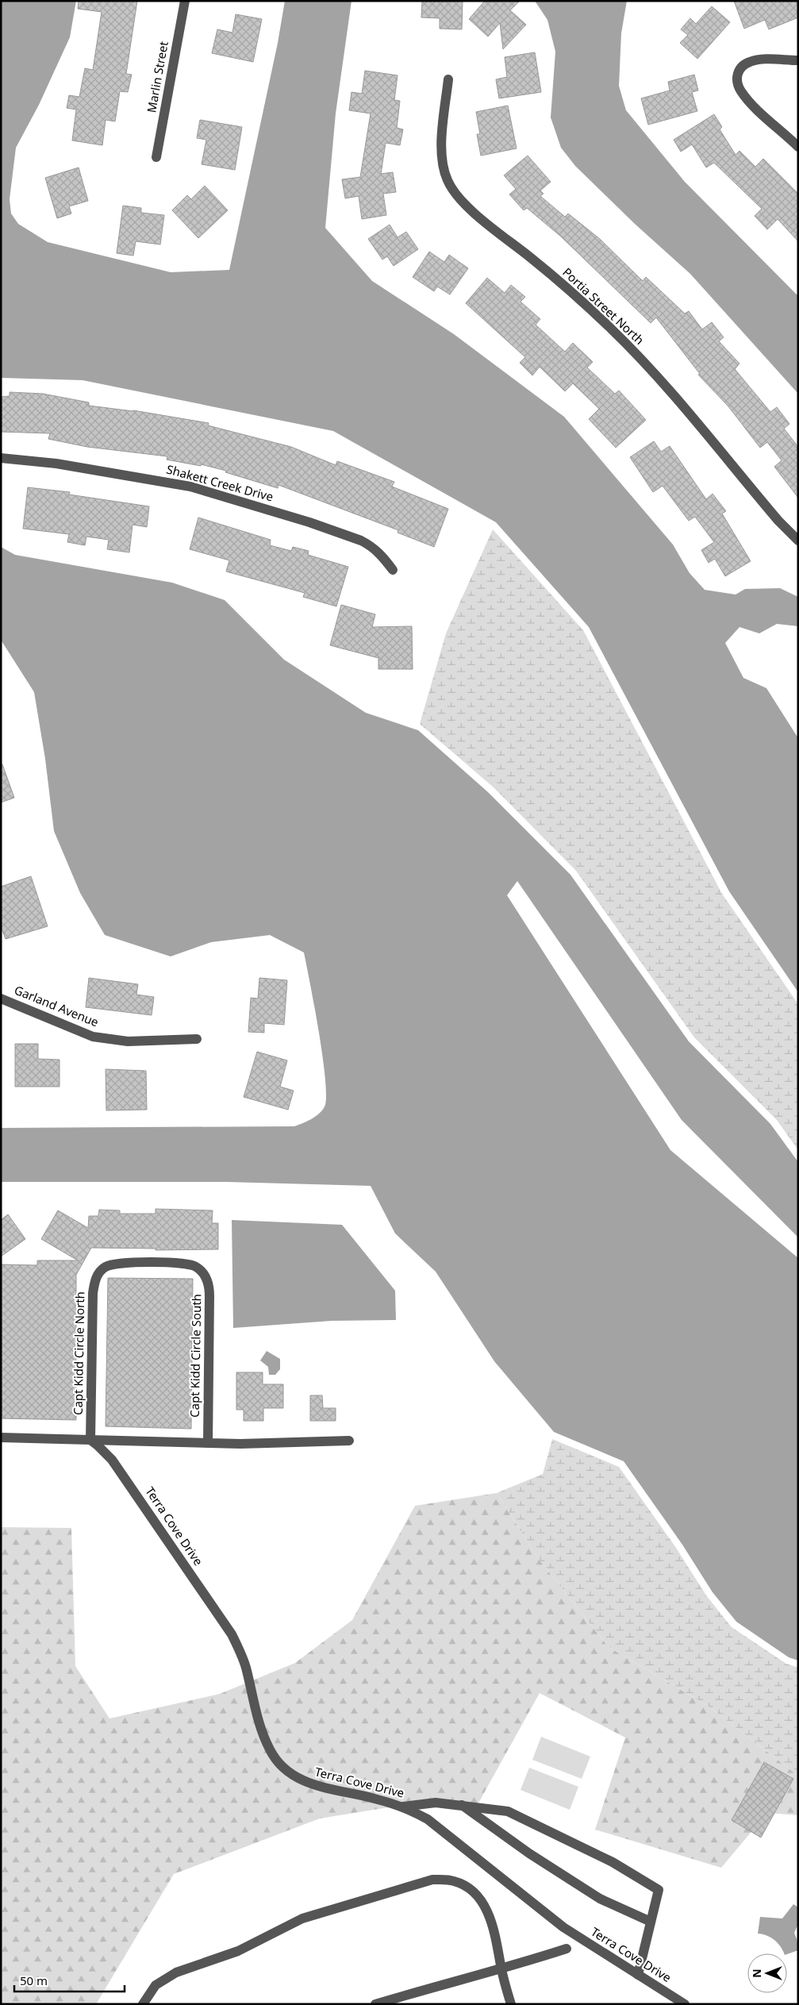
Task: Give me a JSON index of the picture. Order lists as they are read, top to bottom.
{
  "streets": {
    "street": [
      "Marlin Street",
      "Portia Street North",
      "Shakett Creek Drive",
      "Garland Avenue",
      "Capt Kidd Circle North",
      "Capt Kidd Circle South",
      "Terra Cove Drive"
    ]
  },
  "crossings": [
    ["Capt Kidd Circle North", "Capt Kidd Circle South"],
    ["Capt Kidd Circle North", "Terra Cove Drive"]
  ],
  "scale_bar": "50 m",
  "north": "left"
}
